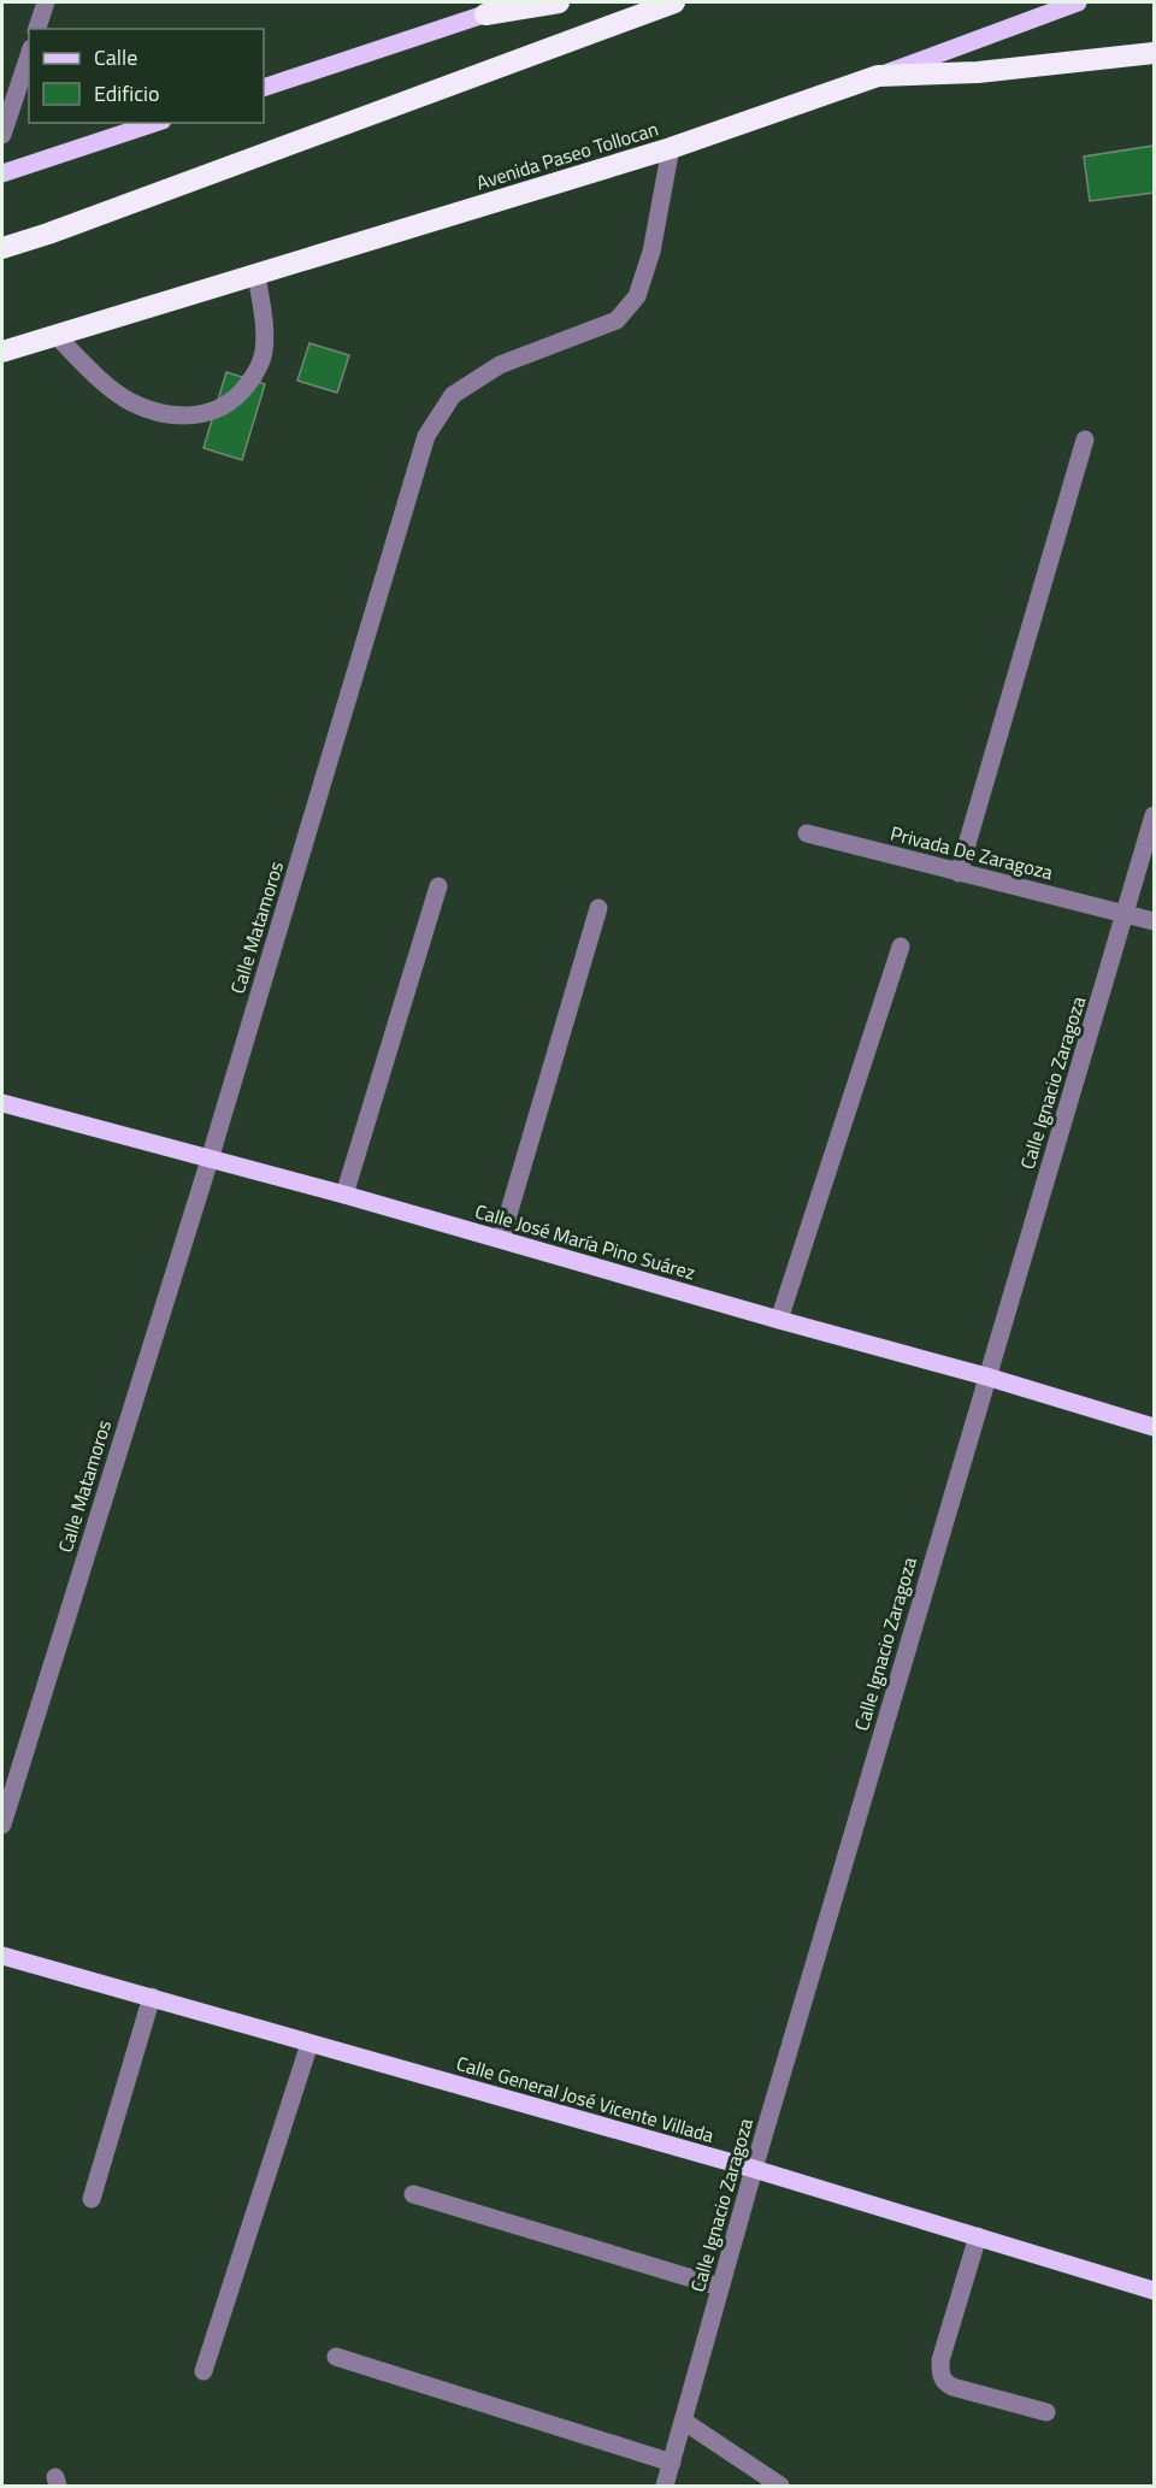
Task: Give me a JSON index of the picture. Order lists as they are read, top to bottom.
{
  "streets": {
    "highway": ["Avenida Paseo Tollocan"],
    "main road": ["Calle José María Pino Suárez", "Calle General José Vicente Villada"],
    "street": ["Privada De Zaragoza", "Calle Matamoros", "Calle Ignacio Zaragoza"]
  },
  "crossings": [
    ["Avenida Paseo Tollocan", "Calle Matamoros"],
    ["Privada De Zaragoza", "Calle Ignacio Zaragoza"],
    ["Calle Matamoros", "Calle José María Pino Suárez"],
    ["Calle Ignacio Zaragoza", "Calle José María Pino Suárez"],
    ["Calle Ignacio Zaragoza", "Calle General José Vicente Villada"]
  ],
  "legend": ["Calle", "Edificio"]
}
